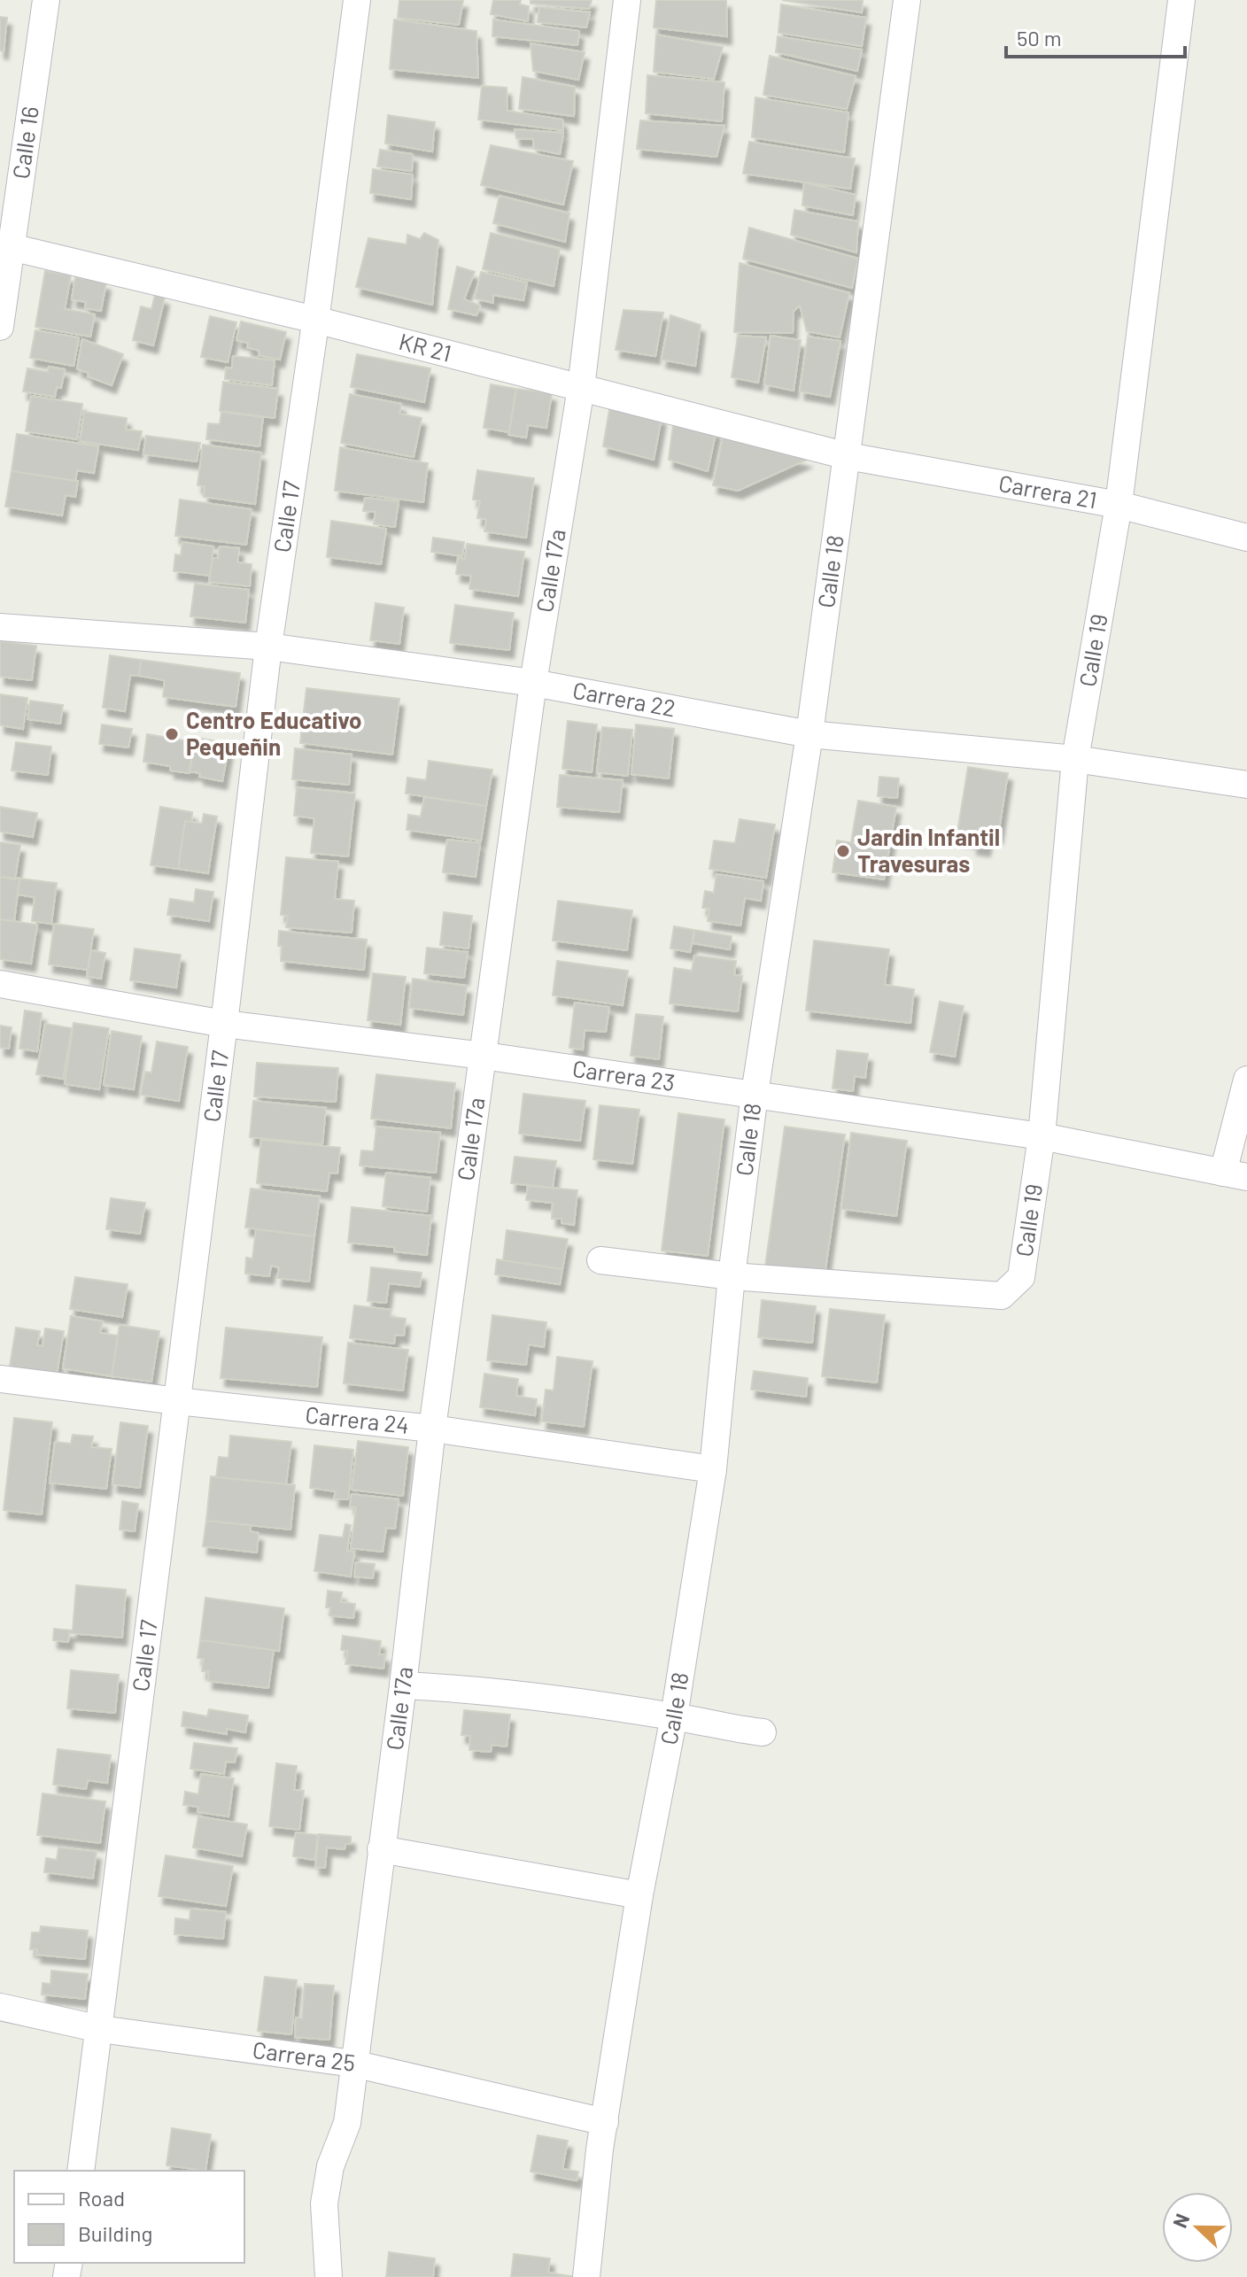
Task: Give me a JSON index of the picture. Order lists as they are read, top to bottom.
{
  "streets": {
    "street": [
      "Calle 16",
      "KR 21",
      "Carrera 21",
      "Calle 17",
      "Calle 17a",
      "Calle 18",
      "Calle 19",
      "Carrera 22",
      "Carrera 23",
      "Carrera 24",
      "Carrera 25"
    ]
  },
  "crossings": [
    ["Calle 16", "KR 21"],
    ["KR 21", "Carrera 21"],
    ["KR 21", "Calle 17"],
    ["KR 21", "Calle 17a"],
    ["KR 21", "Calle 18"],
    ["Carrera 21", "Calle 18"],
    ["Carrera 21", "Calle 19"],
    ["Calle 17", "Carrera 22"],
    ["Calle 17", "Carrera 23"],
    ["Calle 17", "Carrera 24"],
    ["Calle 17", "Carrera 25"],
    ["Calle 17a", "Carrera 22"],
    ["Calle 17a", "Carrera 23"],
    ["Calle 17a", "Carrera 24"],
    ["Calle 17a", "Carrera 25"],
    ["Calle 18", "Calle 19"],
    ["Calle 18", "Carrera 22"],
    ["Calle 18", "Carrera 23"],
    ["Calle 18", "Carrera 24"],
    ["Calle 18", "Carrera 25"],
    ["Calle 19", "Carrera 22"],
    ["Calle 19", "Carrera 23"]
  ],
  "places": ["Centro Educativo Pequeñin", "Jardin Infantil Travesuras"],
  "legend": ["Road", "Building"],
  "scale_bar": "50 m",
  "north": "left"
}
